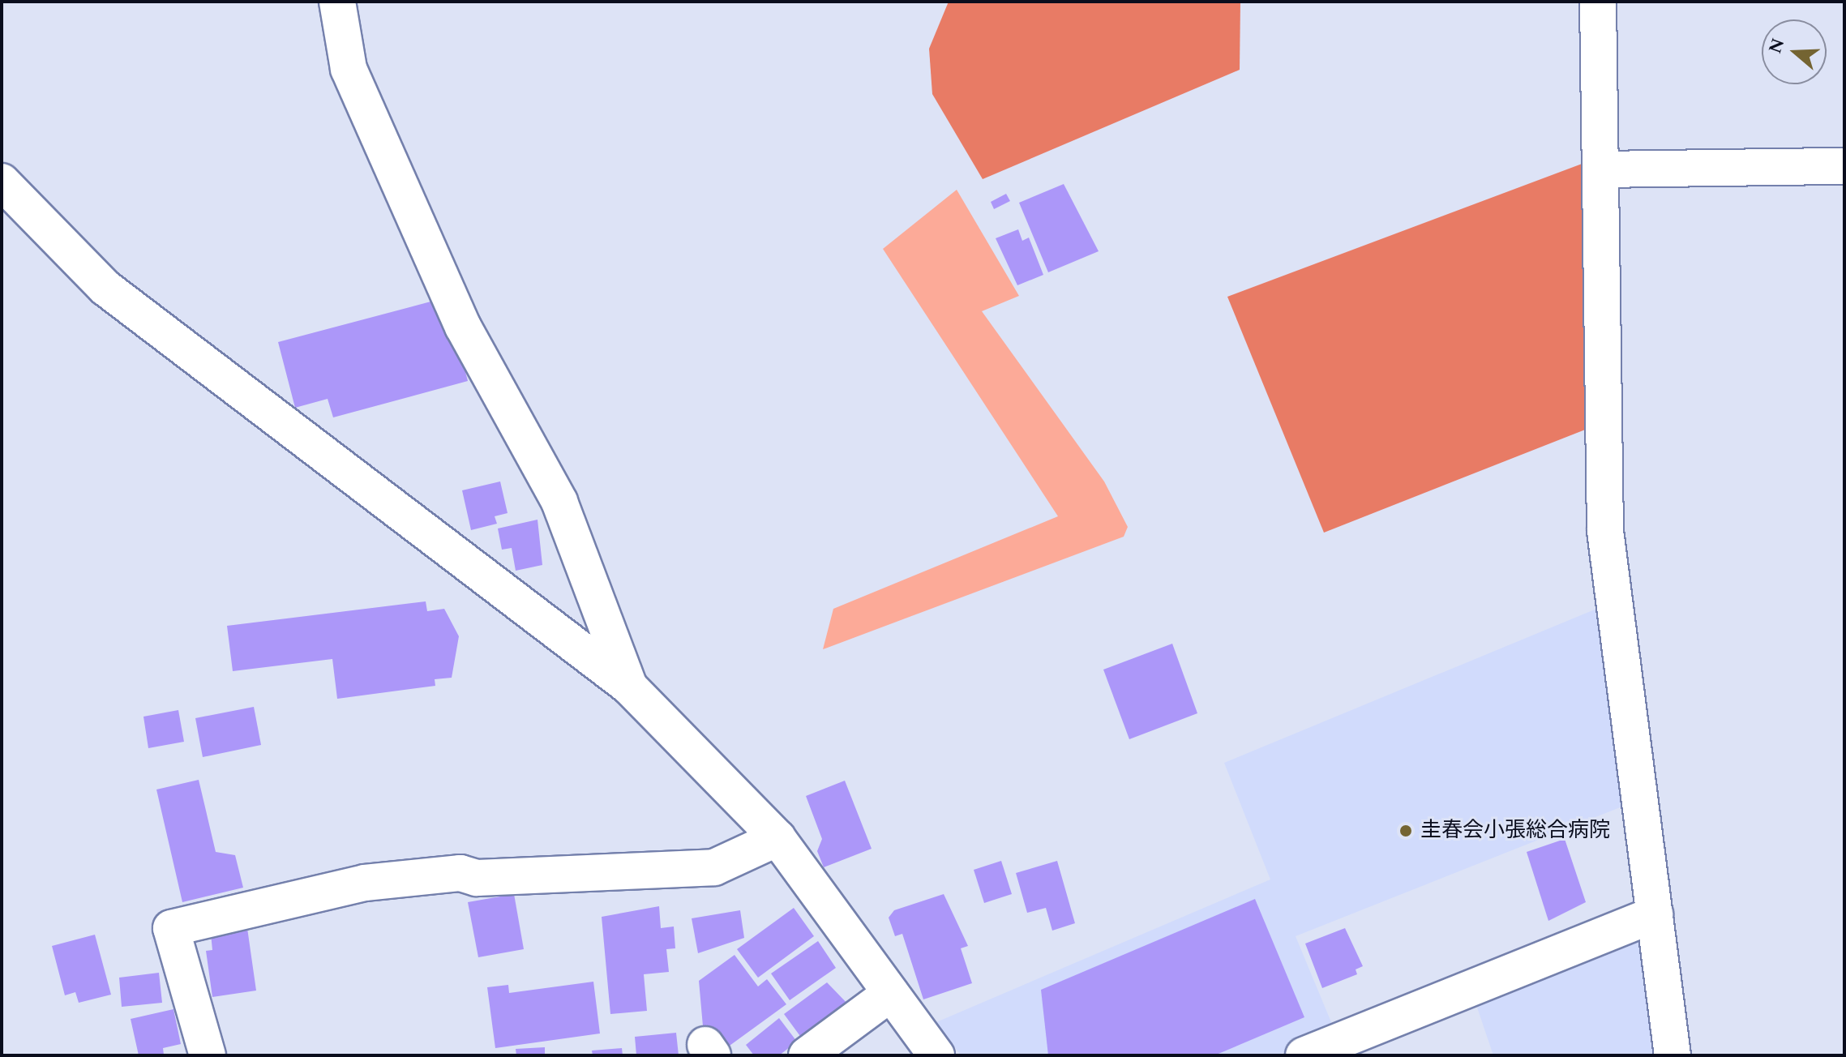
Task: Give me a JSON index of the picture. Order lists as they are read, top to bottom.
{
  "places": ["圭春会小張総合病院"],
  "north": "left"
}
